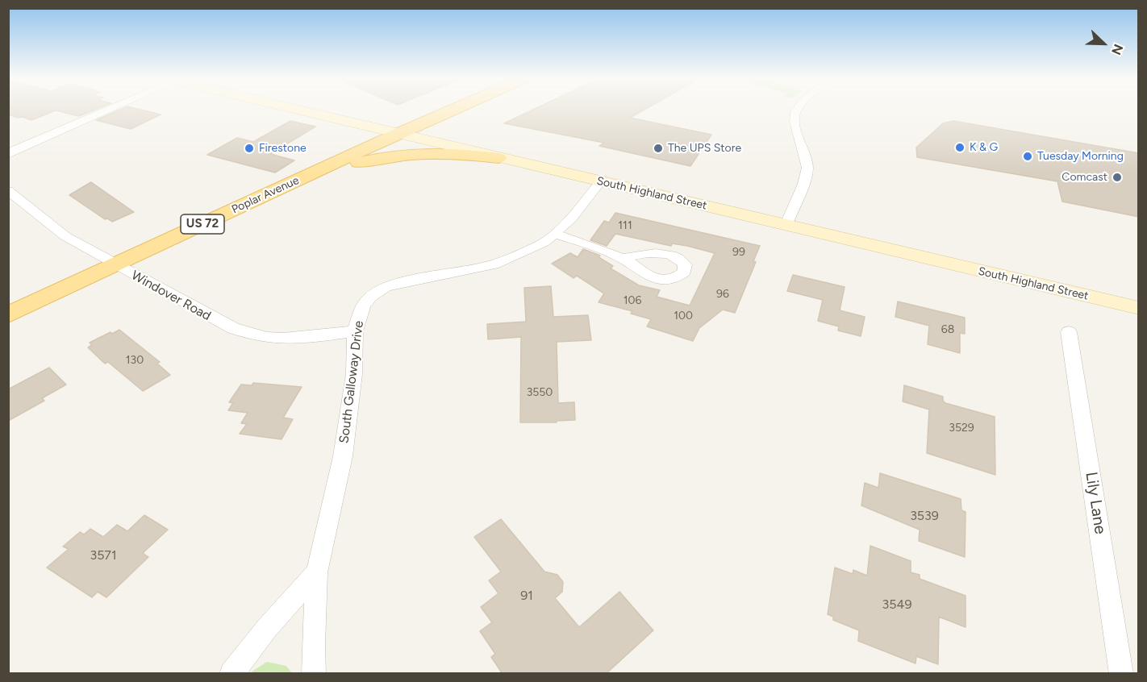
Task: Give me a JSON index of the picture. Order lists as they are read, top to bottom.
{
  "streets": {
    "main road": ["South Highland Street", "Poplar Avenue", "US 72"],
    "street": ["Windover Road", "South Galloway Drive", "Lily Lane"]
  },
  "crossings": [
    ["South Highland Street", "Poplar Avenue"],
    ["South Highland Street", "South Galloway Drive"],
    ["Poplar Avenue", "Windover Road"],
    ["Windover Road", "South Galloway Drive"]
  ],
  "places": [
    "K & G",
    "Firestone",
    "The UPS Store",
    "Tuesday Morning",
    "Comcast"
  ],
  "house_numbers": [
    "111",
    "99",
    "96",
    "106",
    "100",
    "68",
    "130",
    "3550",
    "3529",
    "3539",
    "3571",
    "91",
    "3549"
  ],
  "north": "bottom right"
}
